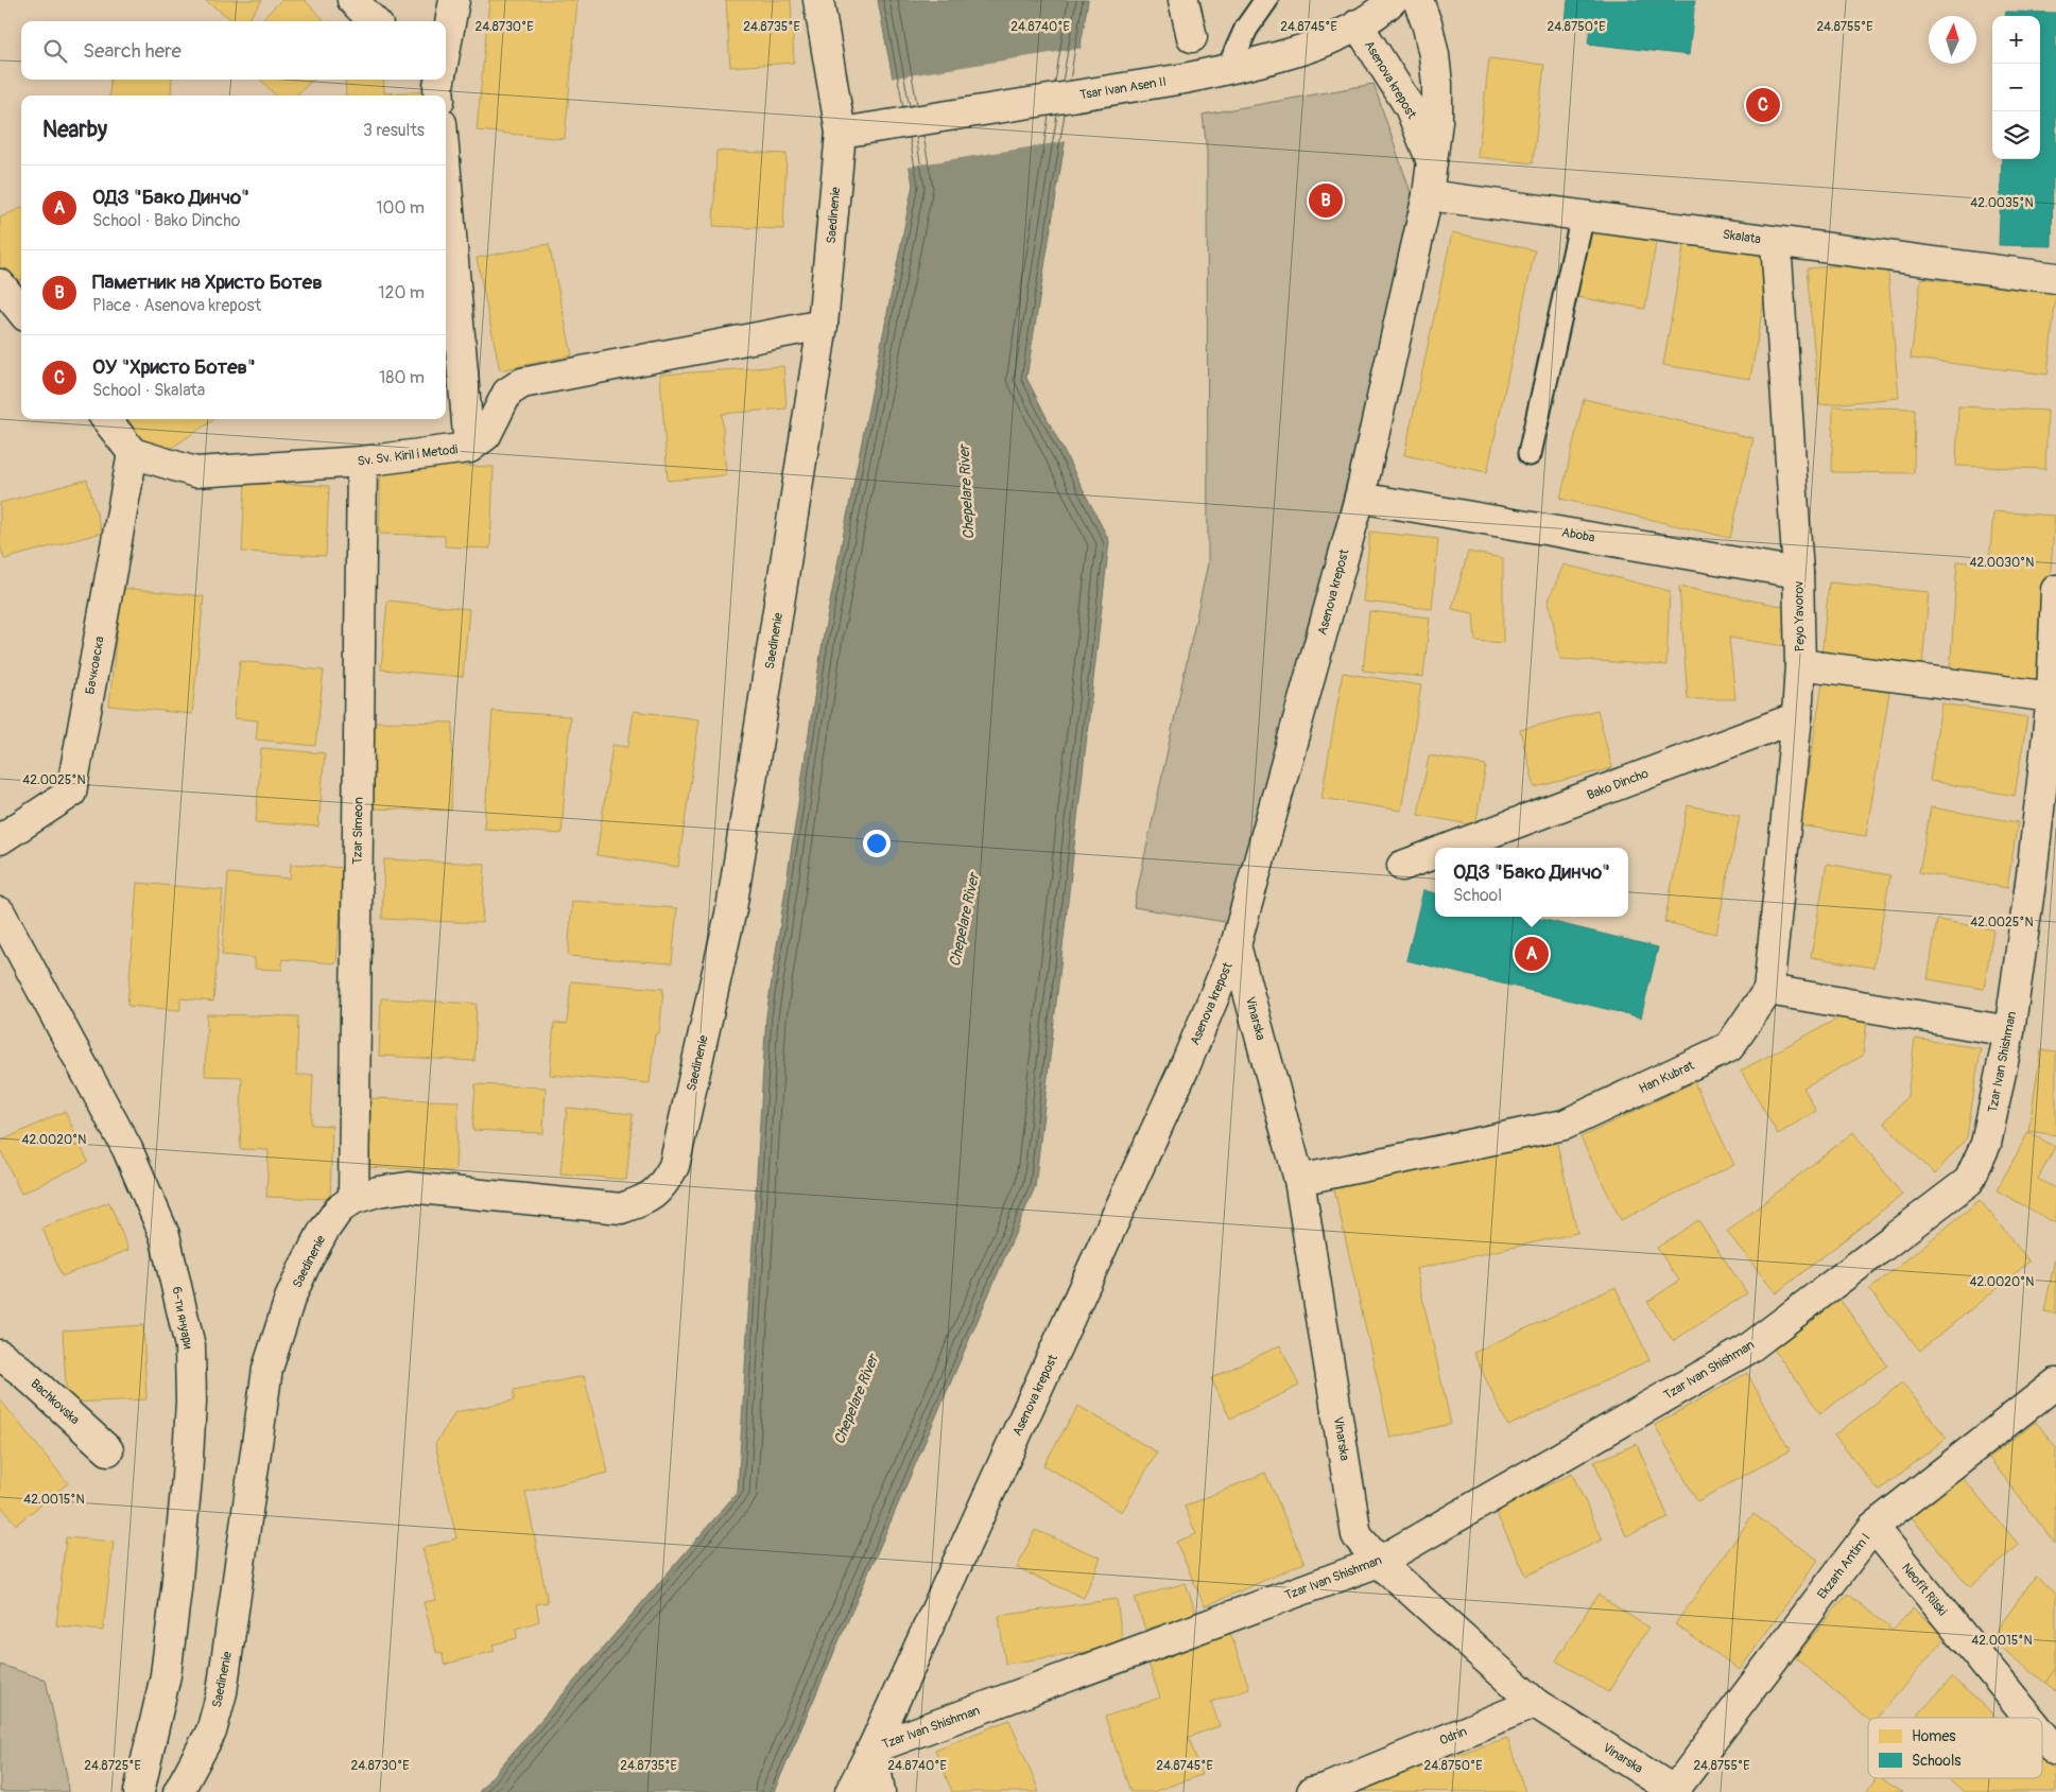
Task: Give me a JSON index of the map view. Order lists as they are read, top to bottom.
{
  "streets": {
    "street": [
      "Asenova krepost",
      "Tsar Ivan Asen II",
      "Saedinenie",
      "Skalata",
      "Sv. Sv. Kiril i Metodi",
      "Aboba",
      "Peyo Yavorov",
      "Бачковска",
      "Bako Dincho",
      "Tzar Simeon",
      "Vinarska",
      "Tzar Ivan Shishman",
      "Han Kubrat",
      "6-ти януари",
      "Bachkovska",
      "Ekzarh Antim I",
      "Neofit Rilski",
      "Odrin"
    ]
  },
  "crossings": [
    ["Asenova krepost", "Tsar Ivan Asen II"],
    ["Asenova krepost", "Skalata"],
    ["Asenova krepost", "Aboba"],
    ["Asenova krepost", "Vinarska"],
    ["Asenova krepost", "Tzar Ivan Shishman"],
    ["Tsar Ivan Asen II", "Saedinenie"],
    ["Saedinenie", "Sv. Sv. Kiril i Metodi"],
    ["Saedinenie", "Tzar Simeon"],
    ["Skalata", "Peyo Yavorov"],
    ["Sv. Sv. Kiril i Metodi", "Бачковска"],
    ["Sv. Sv. Kiril i Metodi", "Tzar Simeon"],
    ["Aboba", "Peyo Yavorov"],
    ["Peyo Yavorov", "Bako Dincho"],
    ["Peyo Yavorov", "Han Kubrat"],
    ["Vinarska", "Tzar Ivan Shishman"],
    ["Vinarska", "Han Kubrat"],
    ["Vinarska", "Ekzarh Antim I"],
    ["Vinarska", "Odrin"],
    ["Ekzarh Antim I", "Neofit Rilski"]
  ],
  "water": ["Chepelare River"],
  "legend": ["Homes", "Schools"],
  "north": "top",
  "page": {
    "map_buttons": ["+", "−"],
    "search": "Search here",
    "pins": ["C", "B", "A"],
    "heading": ["Nearby", "3 results"],
    "list": [
      {
        "mark": "A",
        "name": "ОДЗ \"Бако Динчо\"",
        "note": "School · Bako Dincho",
        "value": "100 m"
      },
      {
        "mark": "B",
        "name": "Паметник на Христо Ботев",
        "note": "Place · Asenova krepost",
        "value": "120 m"
      },
      {
        "mark": "C",
        "name": "ОУ \"Христо Ботев\"",
        "note": "School · Skalata",
        "value": "180 m"
      }
    ],
    "popup": ["ОДЗ \"Бако Динчо\"", "School"]
  },
  "coordinates": [
    "24.8730°E",
    "24.8735°E",
    "24.8740°E",
    "24.8745°E",
    "24.8750°E",
    "24.8755°E",
    "42.0035°N",
    "42.0030°N",
    "42.0025°N",
    "42.0020°N",
    "42.0015°N",
    "24.8725°E"
  ]
}
